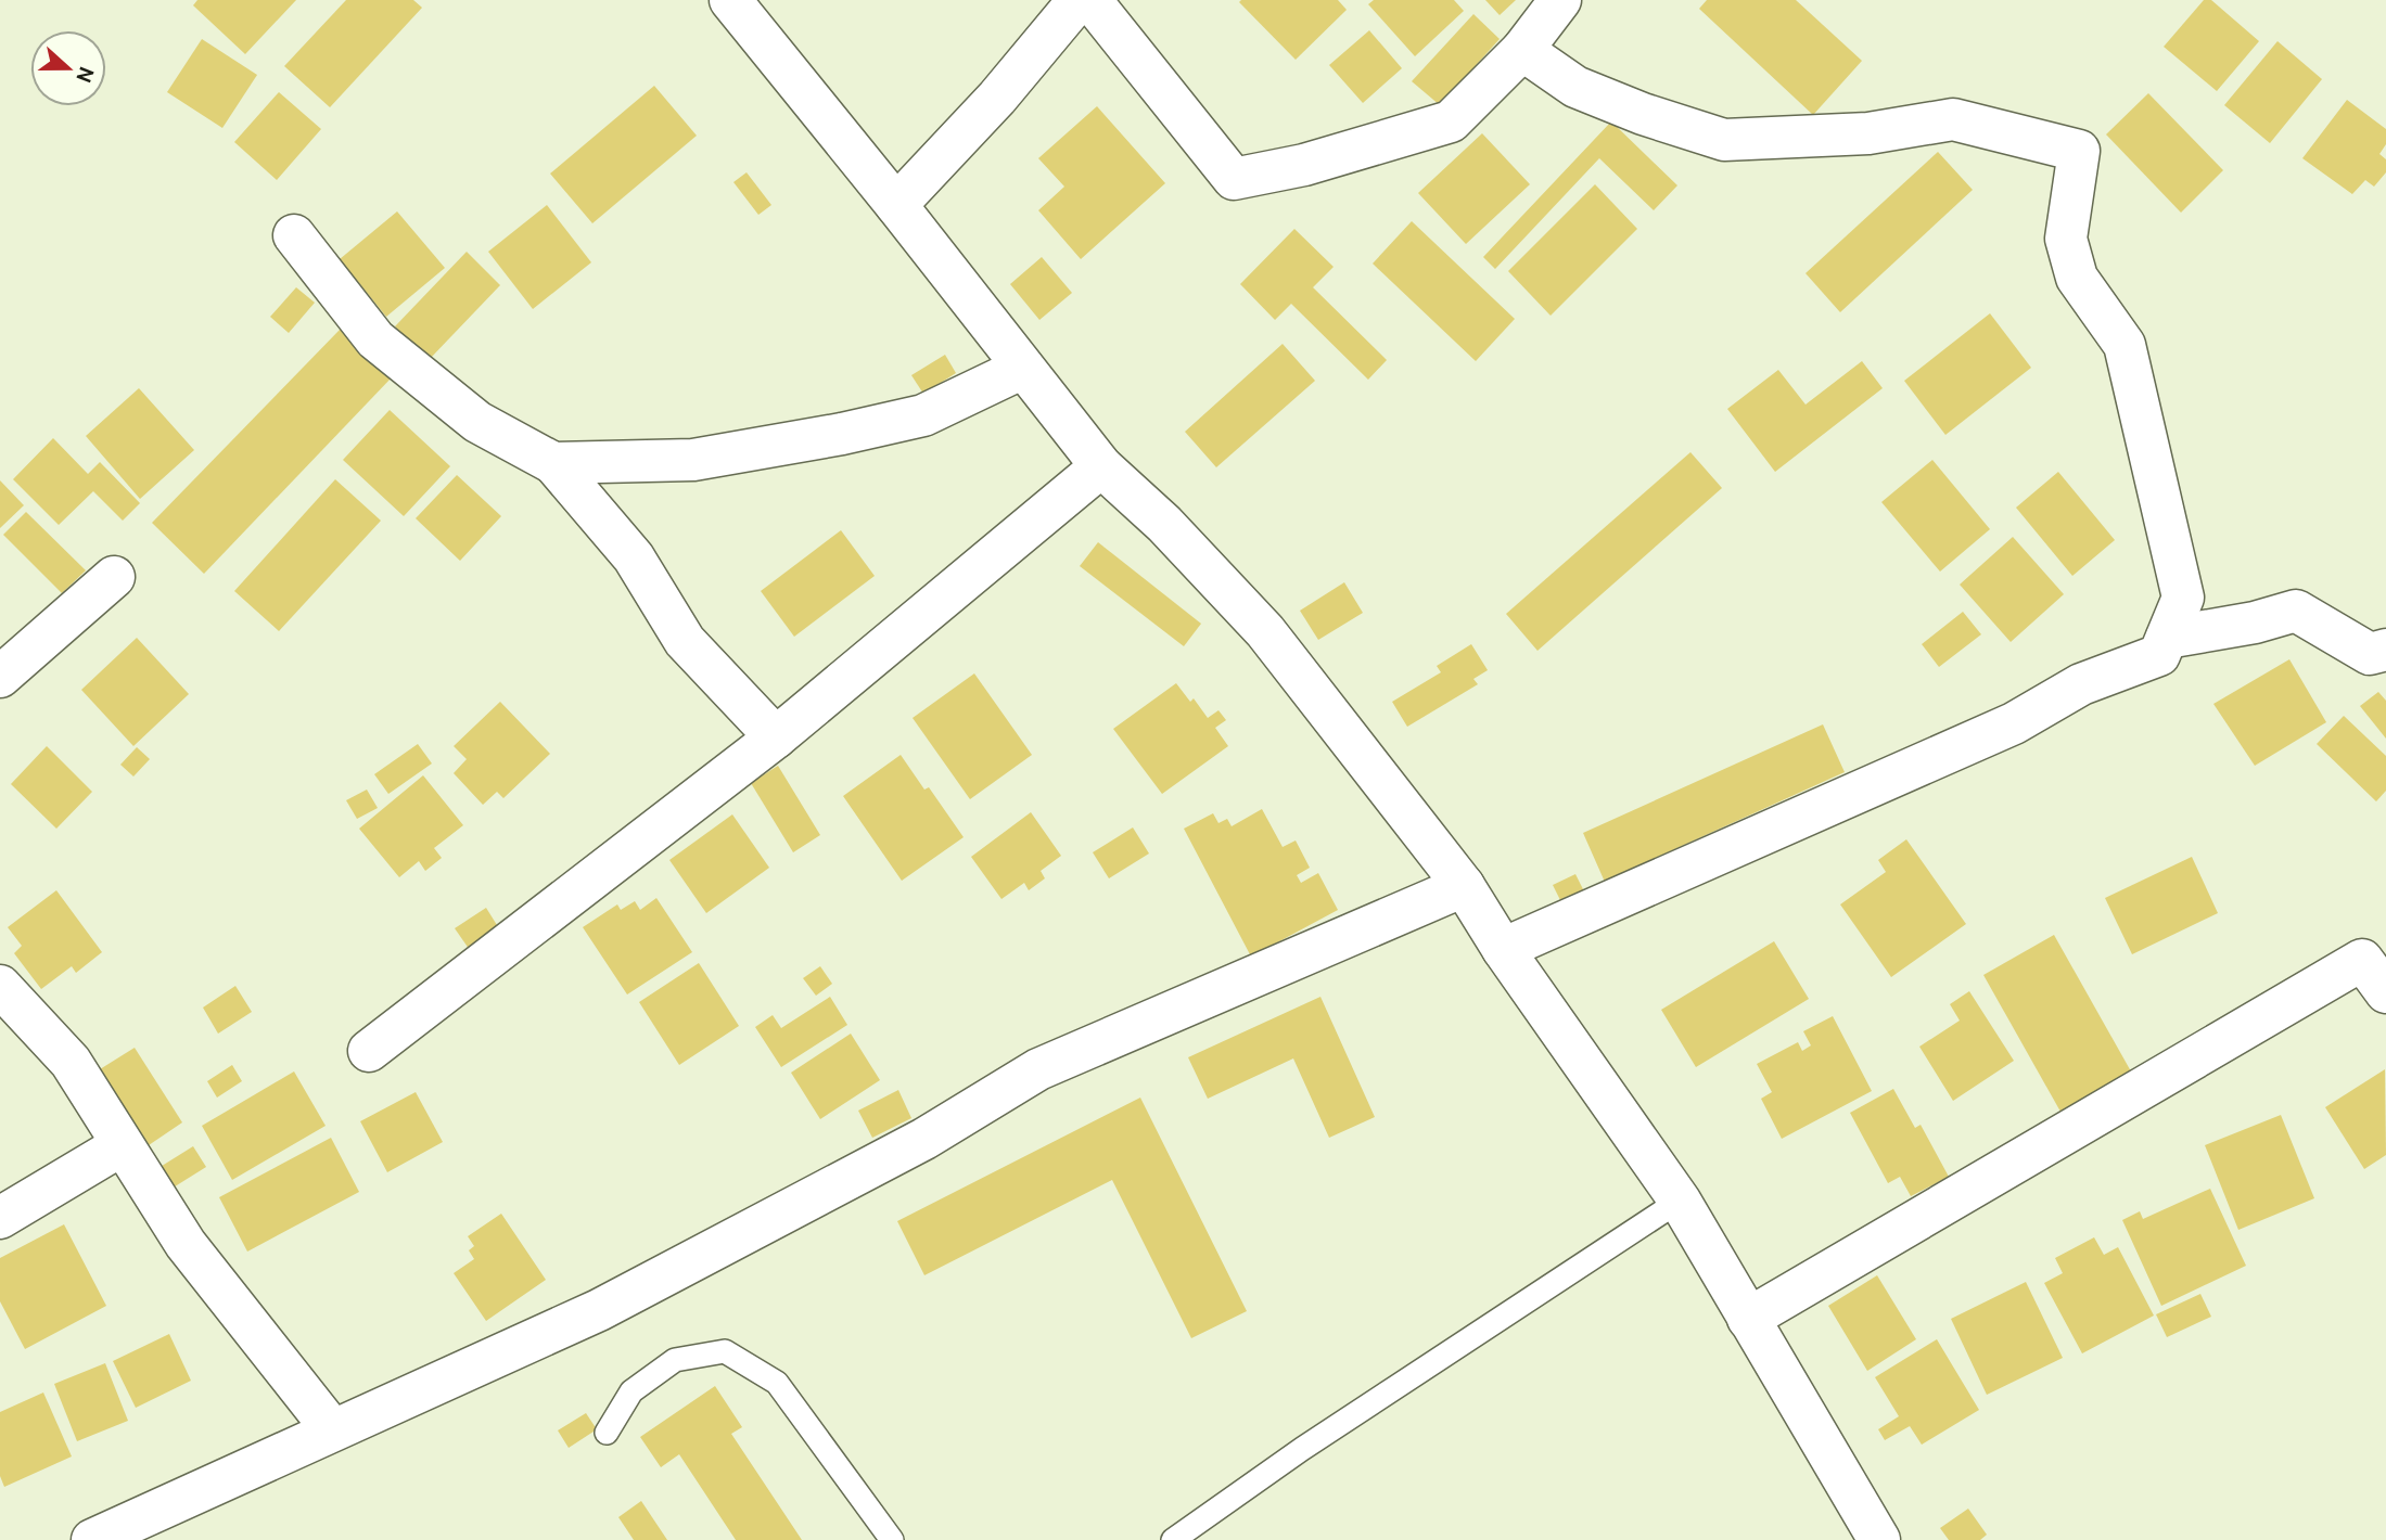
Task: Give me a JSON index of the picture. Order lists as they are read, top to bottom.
{
  "north": "right"
}
